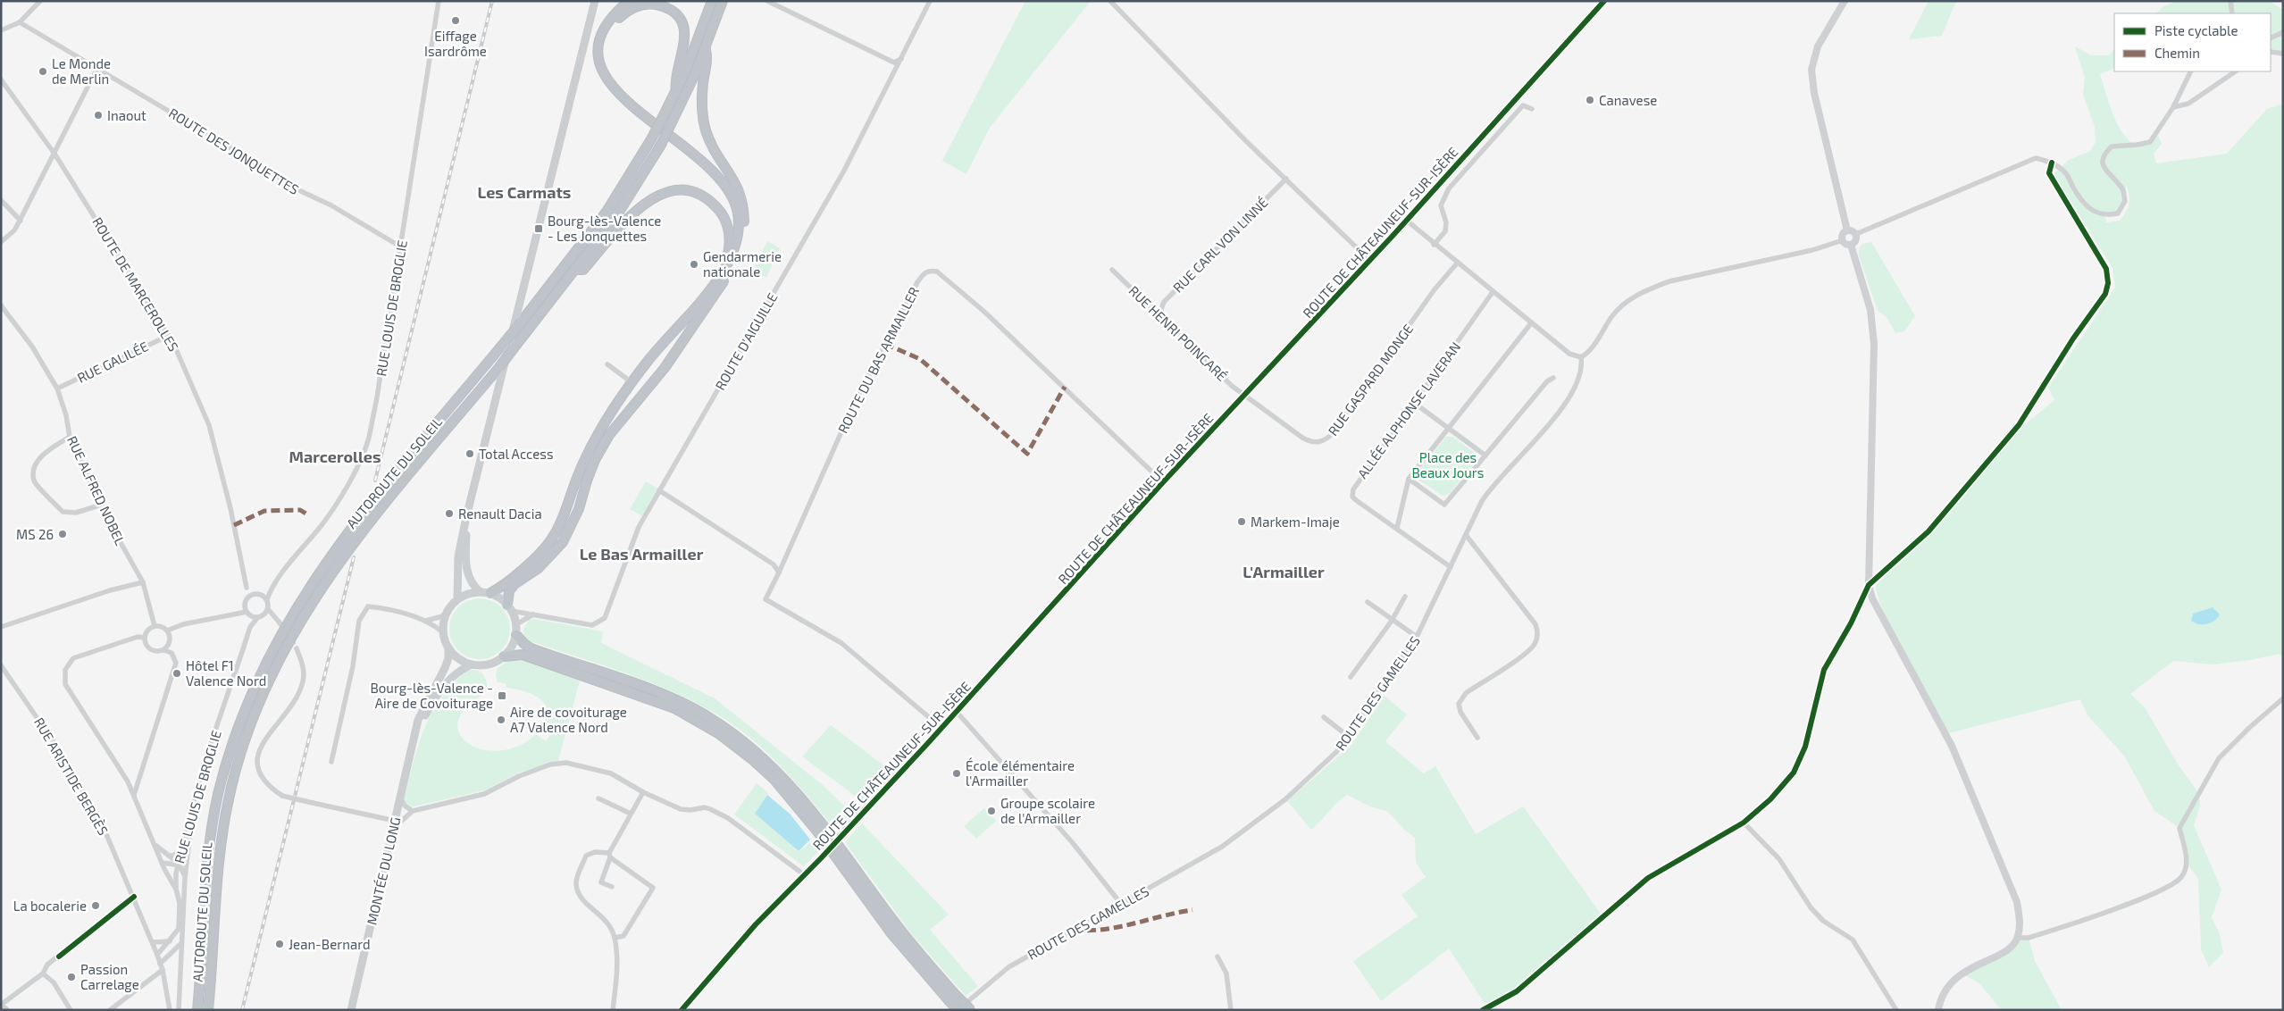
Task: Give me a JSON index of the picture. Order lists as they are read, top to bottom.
{
  "streets": {
    "highway": ["AUTOROUTE DU SOLEIL"],
    "main road": ["ROUTE DE CHÂTEAUNEUF-SUR-ISÈRE", "MONTÉE DU LONG"],
    "street": [
      "ROUTE DES JONQUETTES",
      "RUE CARL VON LINNÉ",
      "ROUTE DE MARCEROLLES",
      "RUE LOUIS DE BROGLIE",
      "RUE HENRI POINCARÉ",
      "ROUTE D'AIGUILLE",
      "ROUTE DU BAS ARMAILLER",
      "RUE GALILÉE",
      "RUE GASPARD MONGE",
      "ALLÉE ALPHONSE LAVERAN",
      "RUE ALFRED NOBEL",
      "ROUTE DES GAMELLES",
      "RUE ARISTIDE BERGÈS"
    ]
  },
  "crossings": [
    ["ROUTE DES JONQUETTES", "RUE LOUIS DE BROGLIE"],
    ["ROUTE DE CHÂTEAUNEUF-SUR-ISÈRE", "RUE HENRI POINCARÉ"],
    ["ROUTE DE CHÂTEAUNEUF-SUR-ISÈRE", "ROUTE DU BAS ARMAILLER"],
    ["ROUTE DE CHÂTEAUNEUF-SUR-ISÈRE", "RUE GASPARD MONGE"],
    ["RUE CARL VON LINNÉ", "RUE HENRI POINCARÉ"],
    ["ROUTE DE MARCEROLLES", "RUE LOUIS DE BROGLIE"],
    ["ROUTE DE MARCEROLLES", "RUE GALILÉE"],
    ["RUE HENRI POINCARÉ", "RUE GASPARD MONGE"],
    ["ROUTE D'AIGUILLE", "MONTÉE DU LONG"],
    ["RUE GALILÉE", "RUE ALFRED NOBEL"],
    ["ALLÉE ALPHONSE LAVERAN", "ROUTE DES GAMELLES"]
  ],
  "districts": [
    "Les Carmats",
    "Marcerolles",
    "Le Bas Armailler",
    "L'Armailler"
  ],
  "parks": ["Place des Beaux Jours"],
  "places": {
    "other": [
      "Eiffage Isardrôme",
      "Le Monde de Merlin",
      "Canavese",
      "Inaout",
      "Gendarmerie nationale",
      "Total Access",
      "Renault Dacia",
      "Markem-Imaje",
      "MS 26",
      "Hôtel F1 Valence Nord",
      "Aire de covoiturage A7 Valence Nord",
      "École élémentaire l'Armailler",
      "Groupe scolaire de l'Armailler",
      "La bocalerie",
      "Jean-Bernard",
      "Passion Carrelage"
    ],
    "transit": ["Bourg-lès-Valence - Les Jonquettes", "Bourg-lès-Valence - Aire de Covoiturage"]
  },
  "legend": ["Piste cyclable", "Chemin"]
}
